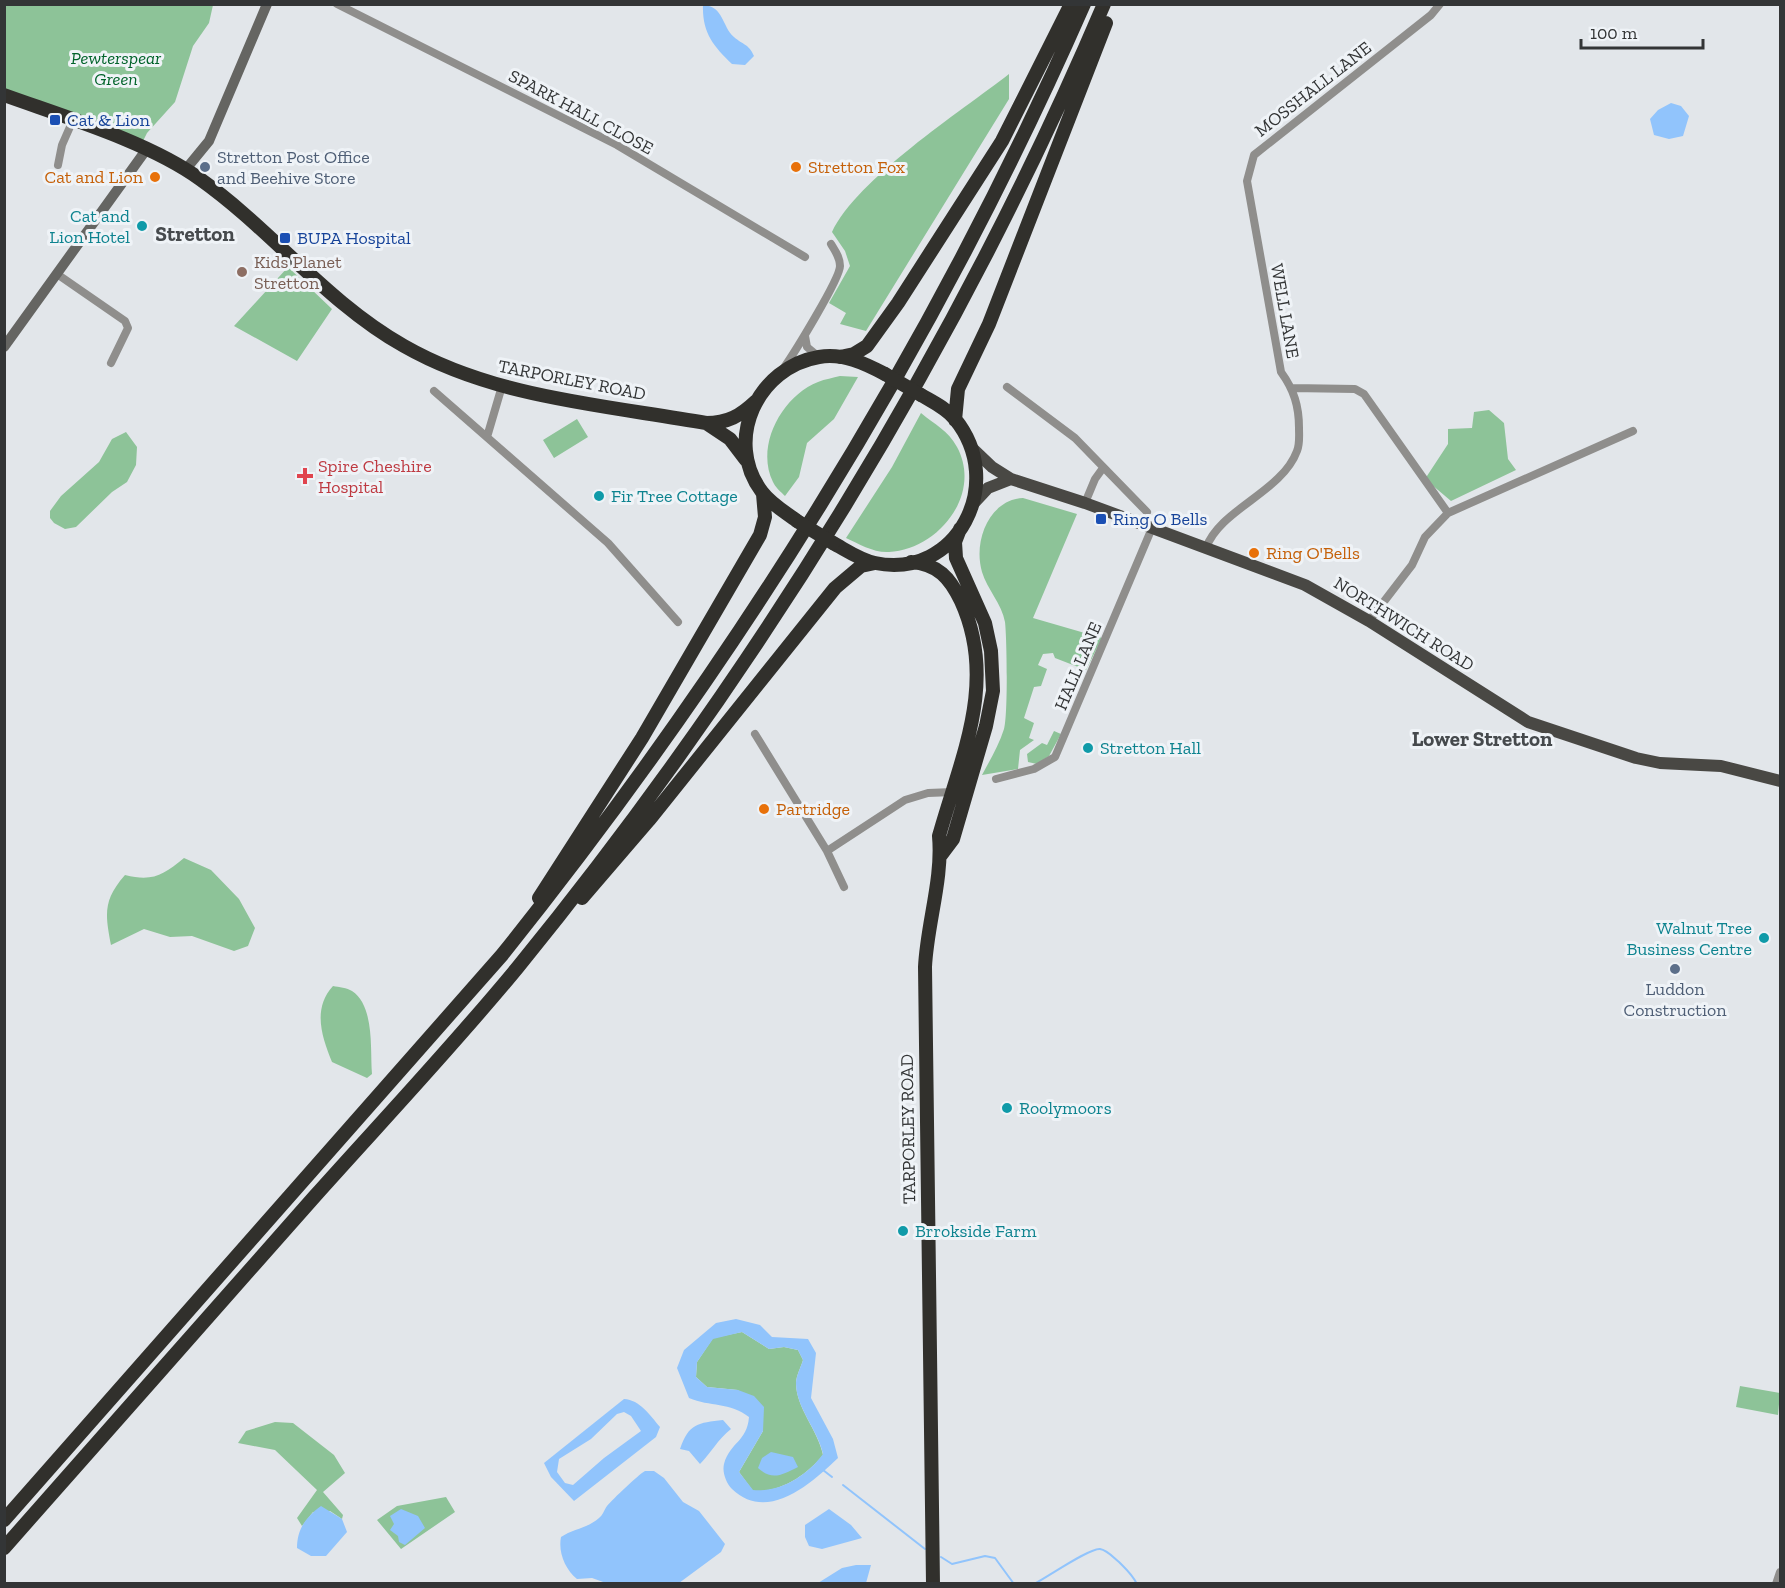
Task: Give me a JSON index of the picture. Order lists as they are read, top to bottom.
{
  "streets": {
    "highway": ["TARPORLEY ROAD"],
    "main road": ["NORTHWICH ROAD"],
    "street": [
      "MOSSHALL LANE",
      "SPARK HALL CLOSE",
      "WELL LANE",
      "HALL LANE"
    ]
  },
  "crossings": [
    ["MOSSHALL LANE", "WELL LANE"],
    ["WELL LANE", "NORTHWICH ROAD"],
    ["NORTHWICH ROAD", "HALL LANE"]
  ],
  "districts": ["Stretton", "Lower Stretton"],
  "parks": ["Pewterspear Green"],
  "places": {
    "transit": ["Cat & Lion", "BUPA Hospital", "Ring O Bells"],
    "other": [
      "Stretton Post Office and Beehive Store",
      "Stretton Fox",
      "Cat and Lion",
      "Cat and Lion Hotel",
      "Kids Planet Stretton",
      "Fir Tree Cottage",
      "Ring O'Bells",
      "Stretton Hall",
      "Partridge",
      "Walnut Tree Business Centre",
      "Luddon Construction",
      "Roolymoors",
      "Brrokside Farm"
    ],
    "health": ["Spire Cheshire Hospital"]
  },
  "scale_bar": "100 m"
}
